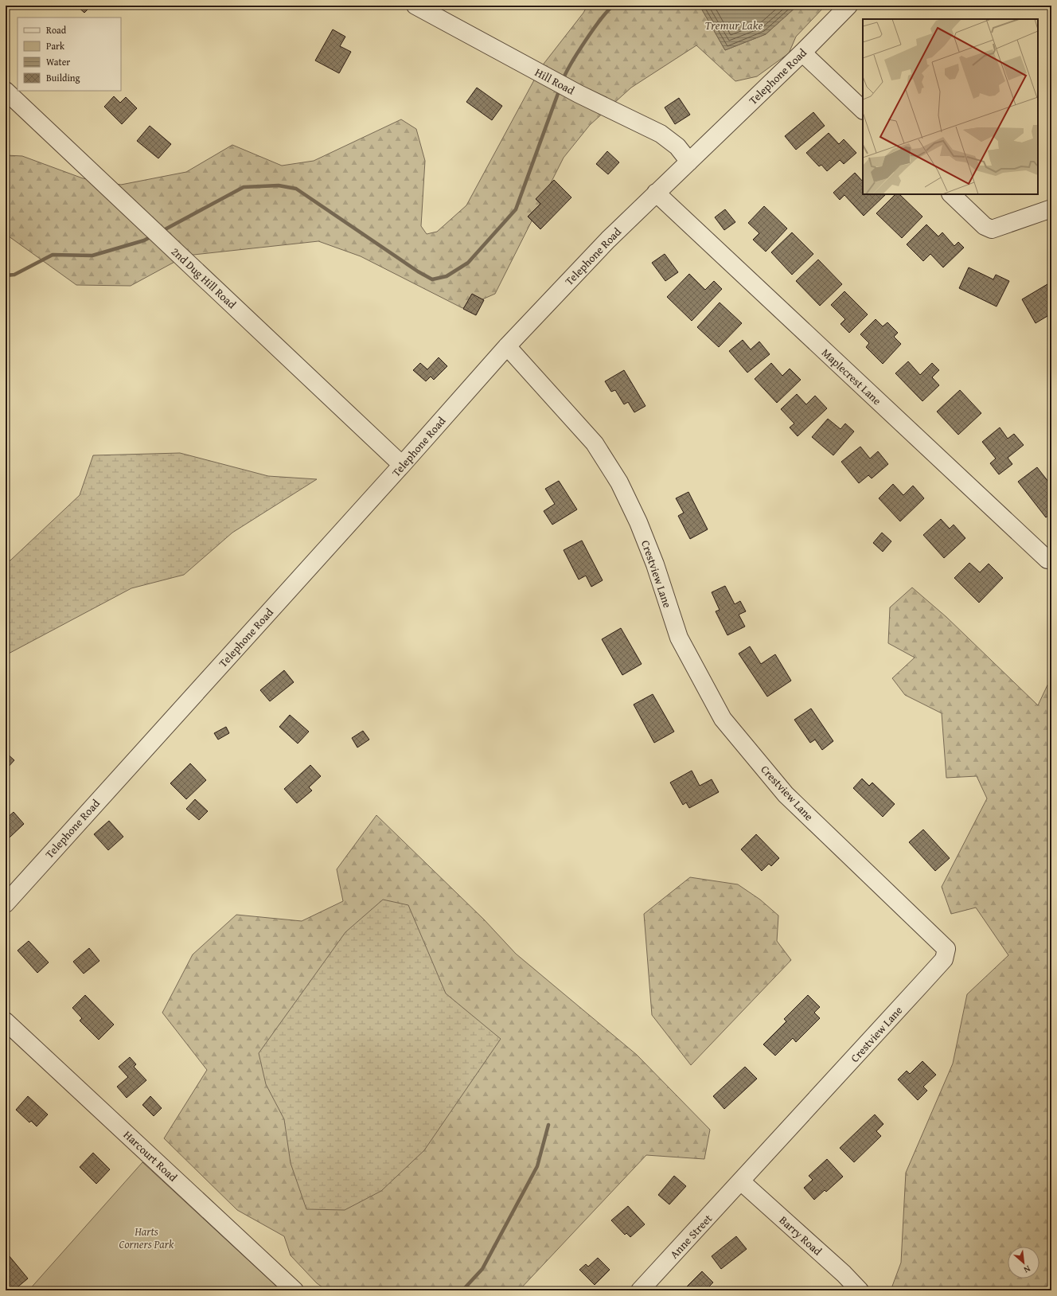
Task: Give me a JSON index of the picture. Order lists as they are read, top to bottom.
{
  "streets": {
    "street": [
      "Telephone Road",
      "Hill Road",
      "2nd Dug Hill Road",
      "Maplecrest Lane",
      "Crestview Lane",
      "Harcourt Road",
      "Barry Road",
      "Anne Street"
    ]
  },
  "crossings": [
    ["Telephone Road", "Hill Road"],
    ["Telephone Road", "2nd Dug Hill Road"],
    ["Telephone Road", "Maplecrest Lane"],
    ["Telephone Road", "Crestview Lane"],
    ["Crestview Lane", "Barry Road"],
    ["Crestview Lane", "Anne Street"],
    ["Barry Road", "Anne Street"]
  ],
  "water": ["Tremur Lake"],
  "parks": ["Harts Corners Park"],
  "legend": [
    "Road",
    "Park",
    "Water",
    "Building"
  ],
  "north": "bottom right"
}
